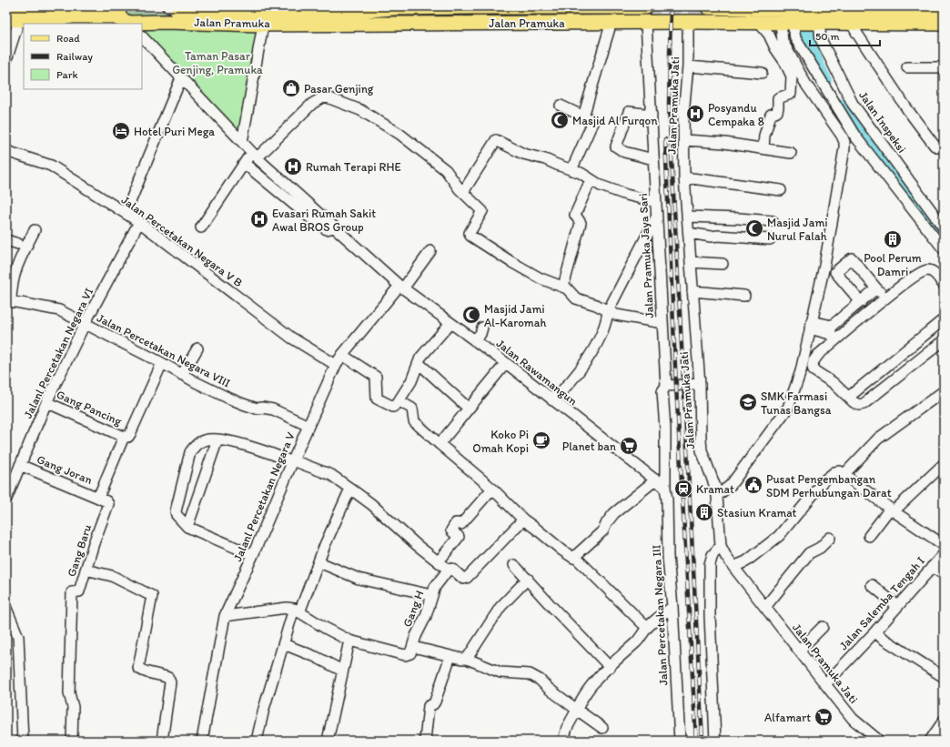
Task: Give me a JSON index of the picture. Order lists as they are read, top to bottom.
{
  "streets": {
    "main road": ["Jalan Pramuka"],
    "street": [
      "Jalan Pramuka Jati",
      "Jalan Inspeksi",
      "Jalan Percetakan Negara V B",
      "Jalan Pramuka Jaya Sari",
      "Jalan Percetakan Negara VIII",
      "Jalanl Percetakan Negara VI",
      "Jalan Rawamangun",
      "Gang Pancing",
      "Gang Joran",
      "Jalanl Percetakan Negara V",
      "Gang Baru",
      "Jalan Salemba Tengah I",
      "Gang H",
      "Jalan Percetakan Negara III"
    ]
  },
  "crossings": [
    ["Jalan Pramuka", "Jalan Pramuka Jati"],
    ["Jalan Pramuka", "Jalan Inspeksi"],
    ["Jalan Pramuka", "Jalan Pramuka Jaya Sari"],
    ["Jalan Pramuka Jati", "Jalan Salemba Tengah I"],
    ["Jalan Percetakan Negara V B", "Jalanl Percetakan Negara VI"],
    ["Jalan Percetakan Negara V B", "Jalanl Percetakan Negara V"],
    ["Jalan Pramuka Jaya Sari", "Jalan Rawamangun"],
    ["Jalan Pramuka Jaya Sari", "Jalan Percetakan Negara III"],
    ["Jalan Percetakan Negara VIII", "Jalanl Percetakan Negara VI"],
    ["Jalan Percetakan Negara VIII", "Gang Pancing"],
    ["Jalan Percetakan Negara VIII", "Jalanl Percetakan Negara V"],
    ["Jalanl Percetakan Negara VI", "Gang Pancing"],
    ["Jalanl Percetakan Negara VI", "Gang Joran"],
    ["Jalan Rawamangun", "Jalanl Percetakan Negara V"],
    ["Jalan Rawamangun", "Jalan Percetakan Negara III"],
    ["Gang Joran", "Gang Baru"]
  ],
  "parks": ["Taman Pasar Genjing, Pramuka"],
  "places": {
    "shop": ["Pasar Genjing"],
    "hospital": ["Posyandu Cempaka 8", "Rumah Terapi RHE", "Evasari Rumah Sakit Awal BROS Group"],
    "mosque": ["Masjid Al Furqon", "Masjid Jami Nurul Falah", "Masjid Jami Al-Karomah"],
    "hotel": ["Hotel Puri Mega"],
    "building": ["Pool Perum Damri", "Stasiun Kramat"],
    "school or university": ["SMK Farmasi Tunas Bangsa"],
    "cafe": ["Koko Pi Omah Kopi"],
    "supermarket": ["Planet ban", "Alfamart"],
    "public building": ["Pusat Pengembangan SDM Perhubungan Darat"],
    "station": ["Kramat"]
  },
  "legend": ["Road", "Railway", "Park"],
  "scale_bar": "50 m"
}
